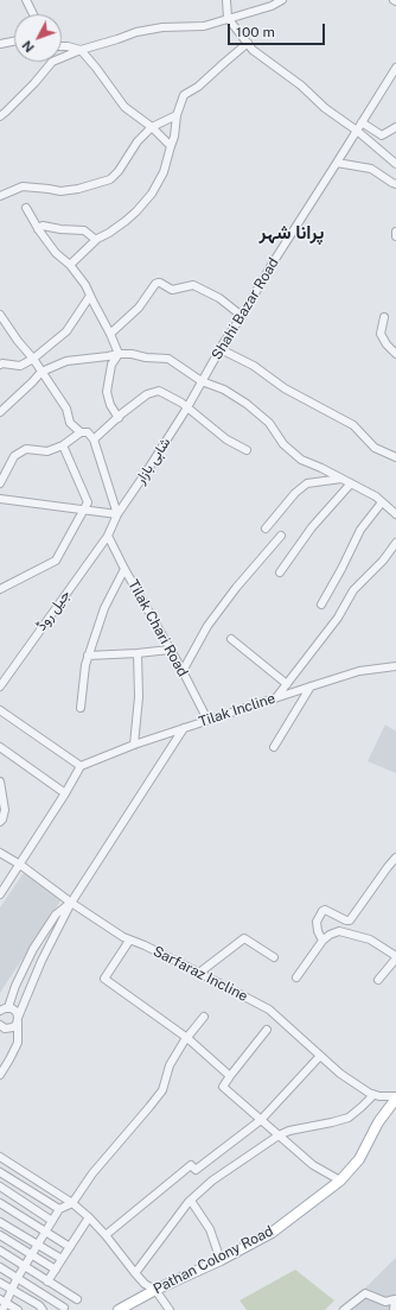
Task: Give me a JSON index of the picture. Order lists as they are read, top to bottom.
{
  "streets": {
    "main road": ["Pathan Colony Road"],
    "street": [
      "Shahi Bazar Road",
      "شاہی بازار",
      "جیل روڈ",
      "Tilak Chari Road",
      "Tilak Incline",
      "Sarfaraz Incline"
    ]
  },
  "crossings": [
    ["Shahi Bazar Road", "شاہی بازار"],
    ["شاہی بازار", "جیل روڈ"],
    ["شاہی بازار", "Tilak Chari Road"],
    ["جیل روڈ", "Tilak Chari Road"],
    ["Tilak Chari Road", "Tilak Incline"],
    ["Sarfaraz Incline", "Pathan Colony Road"]
  ],
  "districts": ["پرانا شہر"],
  "scale_bar": "100 m",
  "north": "bottom left"
}
